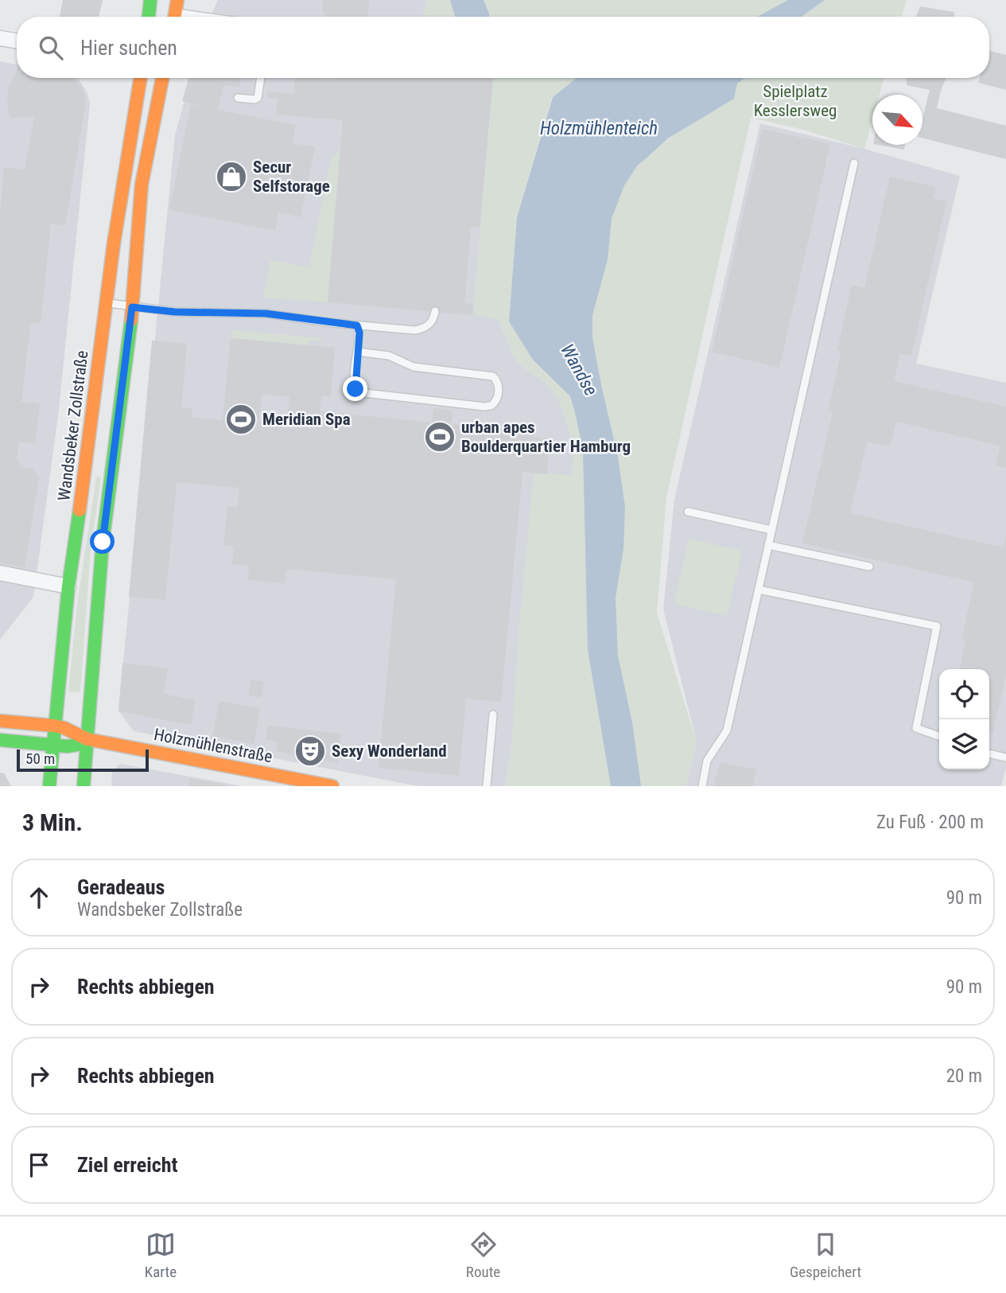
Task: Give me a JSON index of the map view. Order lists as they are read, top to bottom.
{
  "streets": {
    "main road": ["Wandsbeker Zollstraße", "Holzmühlenstraße"]
  },
  "water": ["Holzmühlenteich", "Wandse"],
  "parks": ["Spielplatz Kesslersweg"],
  "places": {
    "shop": ["Secur Selfstorage"],
    "sports": ["Meridian Spa", "urban apes Boulderquartier Hamburg"],
    "theatre": ["Sexy Wonderland"]
  },
  "scale_bar": "50 m",
  "north": "bottom right",
  "page": {
    "search": "Hier suchen",
    "scale": "50 m",
    "heading": ["3 Min.", "Zu Fuß · 200 m"],
    "list": [
      ["Geradeaus", "Wandsbeker Zollstraße", "90 m"],
      ["Rechts abbiegen", "90 m"],
      ["Rechts abbiegen", "20 m"],
      "Ziel erreicht"
    ],
    "nav": ["Karte", "Route", "Gespeichert"]
  }
}
